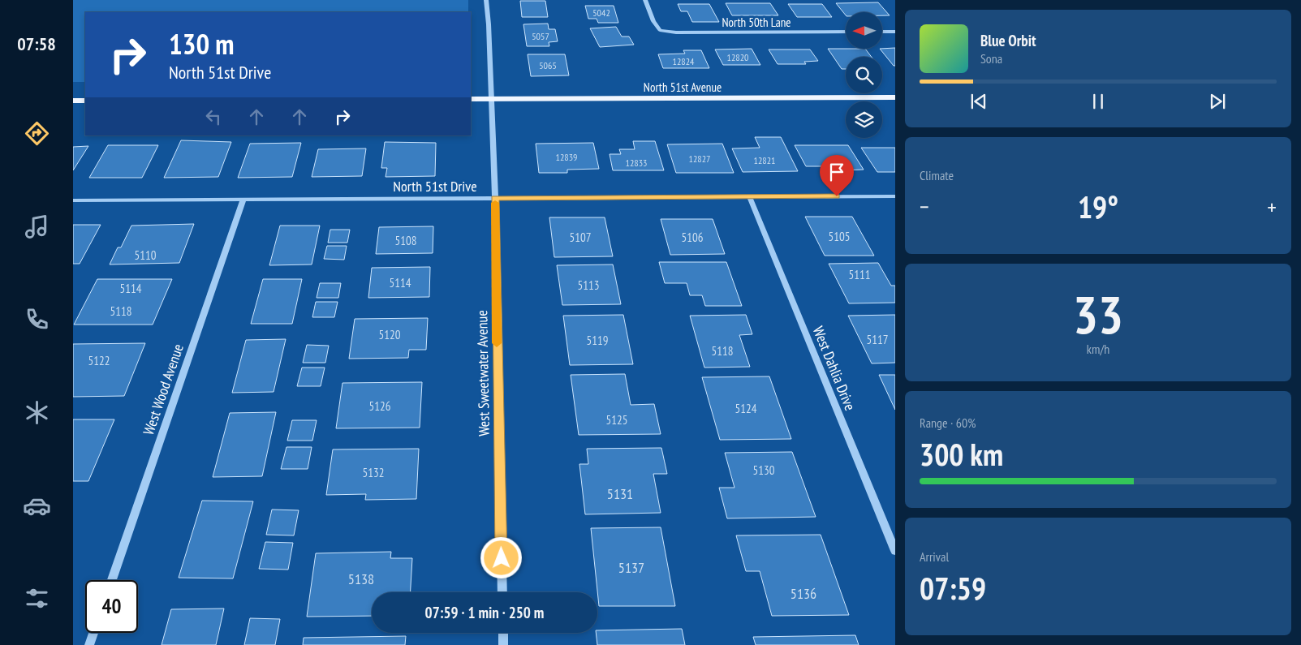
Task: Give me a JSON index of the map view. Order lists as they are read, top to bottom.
{
  "streets": {
    "main road": ["North 51st Avenue"],
    "street": [
      "North 50th Lane",
      "North 51st Drive",
      "West Dahlia Drive",
      "West Sweetwater Avenue",
      "West Wood Avenue"
    ]
  },
  "crossings": [
    ["North 51st Avenue", "West Sweetwater Avenue"],
    ["North 51st Drive", "West Dahlia Drive"],
    ["North 51st Drive", "West Sweetwater Avenue"],
    ["North 51st Drive", "West Wood Avenue"]
  ],
  "house_numbers": [
    "5042",
    "5057",
    "12820",
    "12824",
    "5065",
    "12839",
    "12827",
    "12821",
    "12833",
    "5105",
    "5107",
    "5106",
    "5108",
    "5110",
    "5111",
    "5114",
    "5113",
    "5114",
    "5118",
    "5120",
    "5117",
    "5119",
    "5118",
    "5122",
    "5126",
    "5124",
    "5125",
    "5130",
    "5132",
    "5131",
    "5137",
    "5138",
    "5136"
  ],
  "north": "left",
  "page": {
    "tabs": "07:58",
    "turn": ["130 m", "North 51st Drive"],
    "song": ["Blue Orbit", "Sona"],
    "tile": [
      "Climate",
      ["33", "km/h"],
      ["Range · 60%", "300 km"],
      ["Arrival", "07:59"]
    ],
    "heat": ["−", "19°", "+"],
    "limit": "40",
    "trip": "07:59 · 1 min · 250 m"
  }
}
